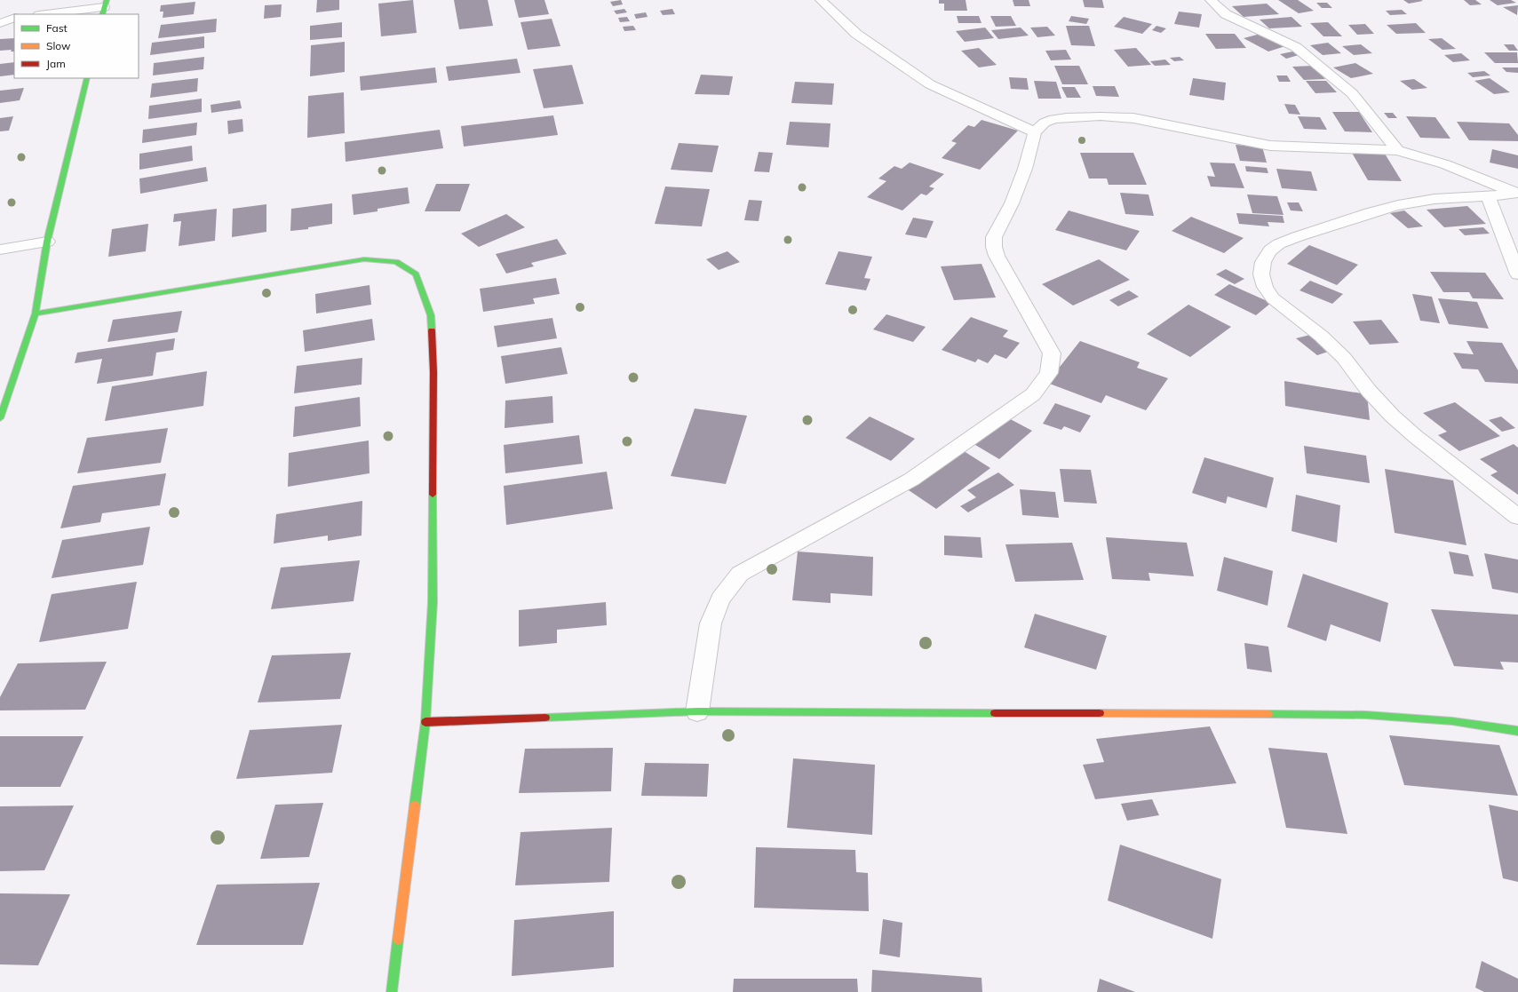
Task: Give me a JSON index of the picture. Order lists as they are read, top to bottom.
{
  "legend": ["Fast", "Slow", "Jam"]
}
